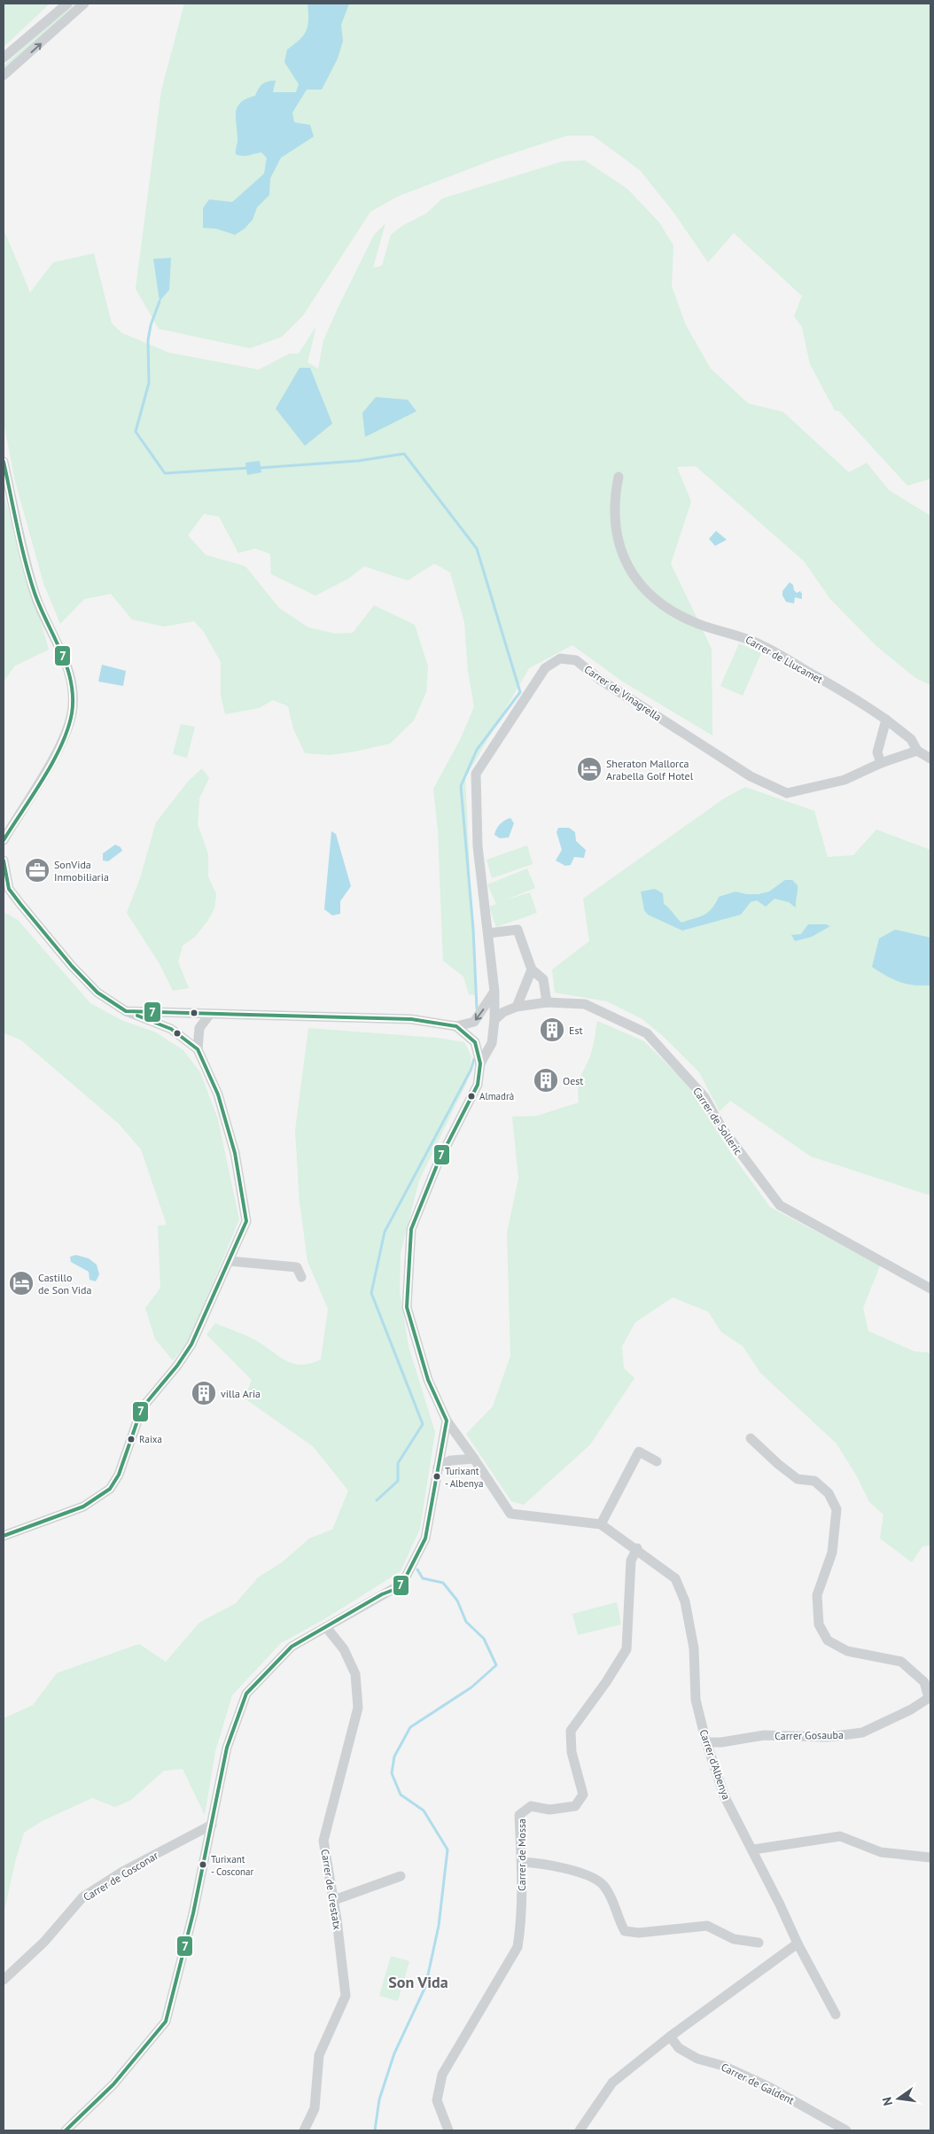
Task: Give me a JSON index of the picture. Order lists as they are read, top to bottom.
{
  "streets": {
    "street": [
      "Carrer de Llucamet",
      "Carrer de Vinagrella",
      "Carrer de Solleric",
      "Carrer Gosauba",
      "Carrer d'Albenya",
      "Carrer de Mossa",
      "Carrer de Cosconar",
      "Carrer de Crestatx",
      "Carrer de Galdent"
    ]
  },
  "crossings": [
    ["Carrer de Llucamet", "Carrer de Vinagrella"],
    ["Carrer de Vinagrella", "Carrer de Solleric"],
    ["Carrer de Vinagrella", "Carrer d'Albenya"],
    ["Carrer Gosauba", "Carrer d'Albenya"],
    ["Carrer d'Albenya", "Carrer de Mossa"]
  ],
  "districts": ["Son Vida"],
  "places": {
    "hotel": ["Sheraton Mallorca Arabella Golf Hotel", "Castillo de Son Vida"],
    "office": ["SonVida Inmobiliaria"],
    "building": ["Est", "Oest", "villa Aria"],
    "other": [
      "Almadrà",
      "Raixa",
      "Turixant - Albenya",
      "Turixant - Cosconar"
    ]
  },
  "lines": ["transit line 7"],
  "north": "left"
}
